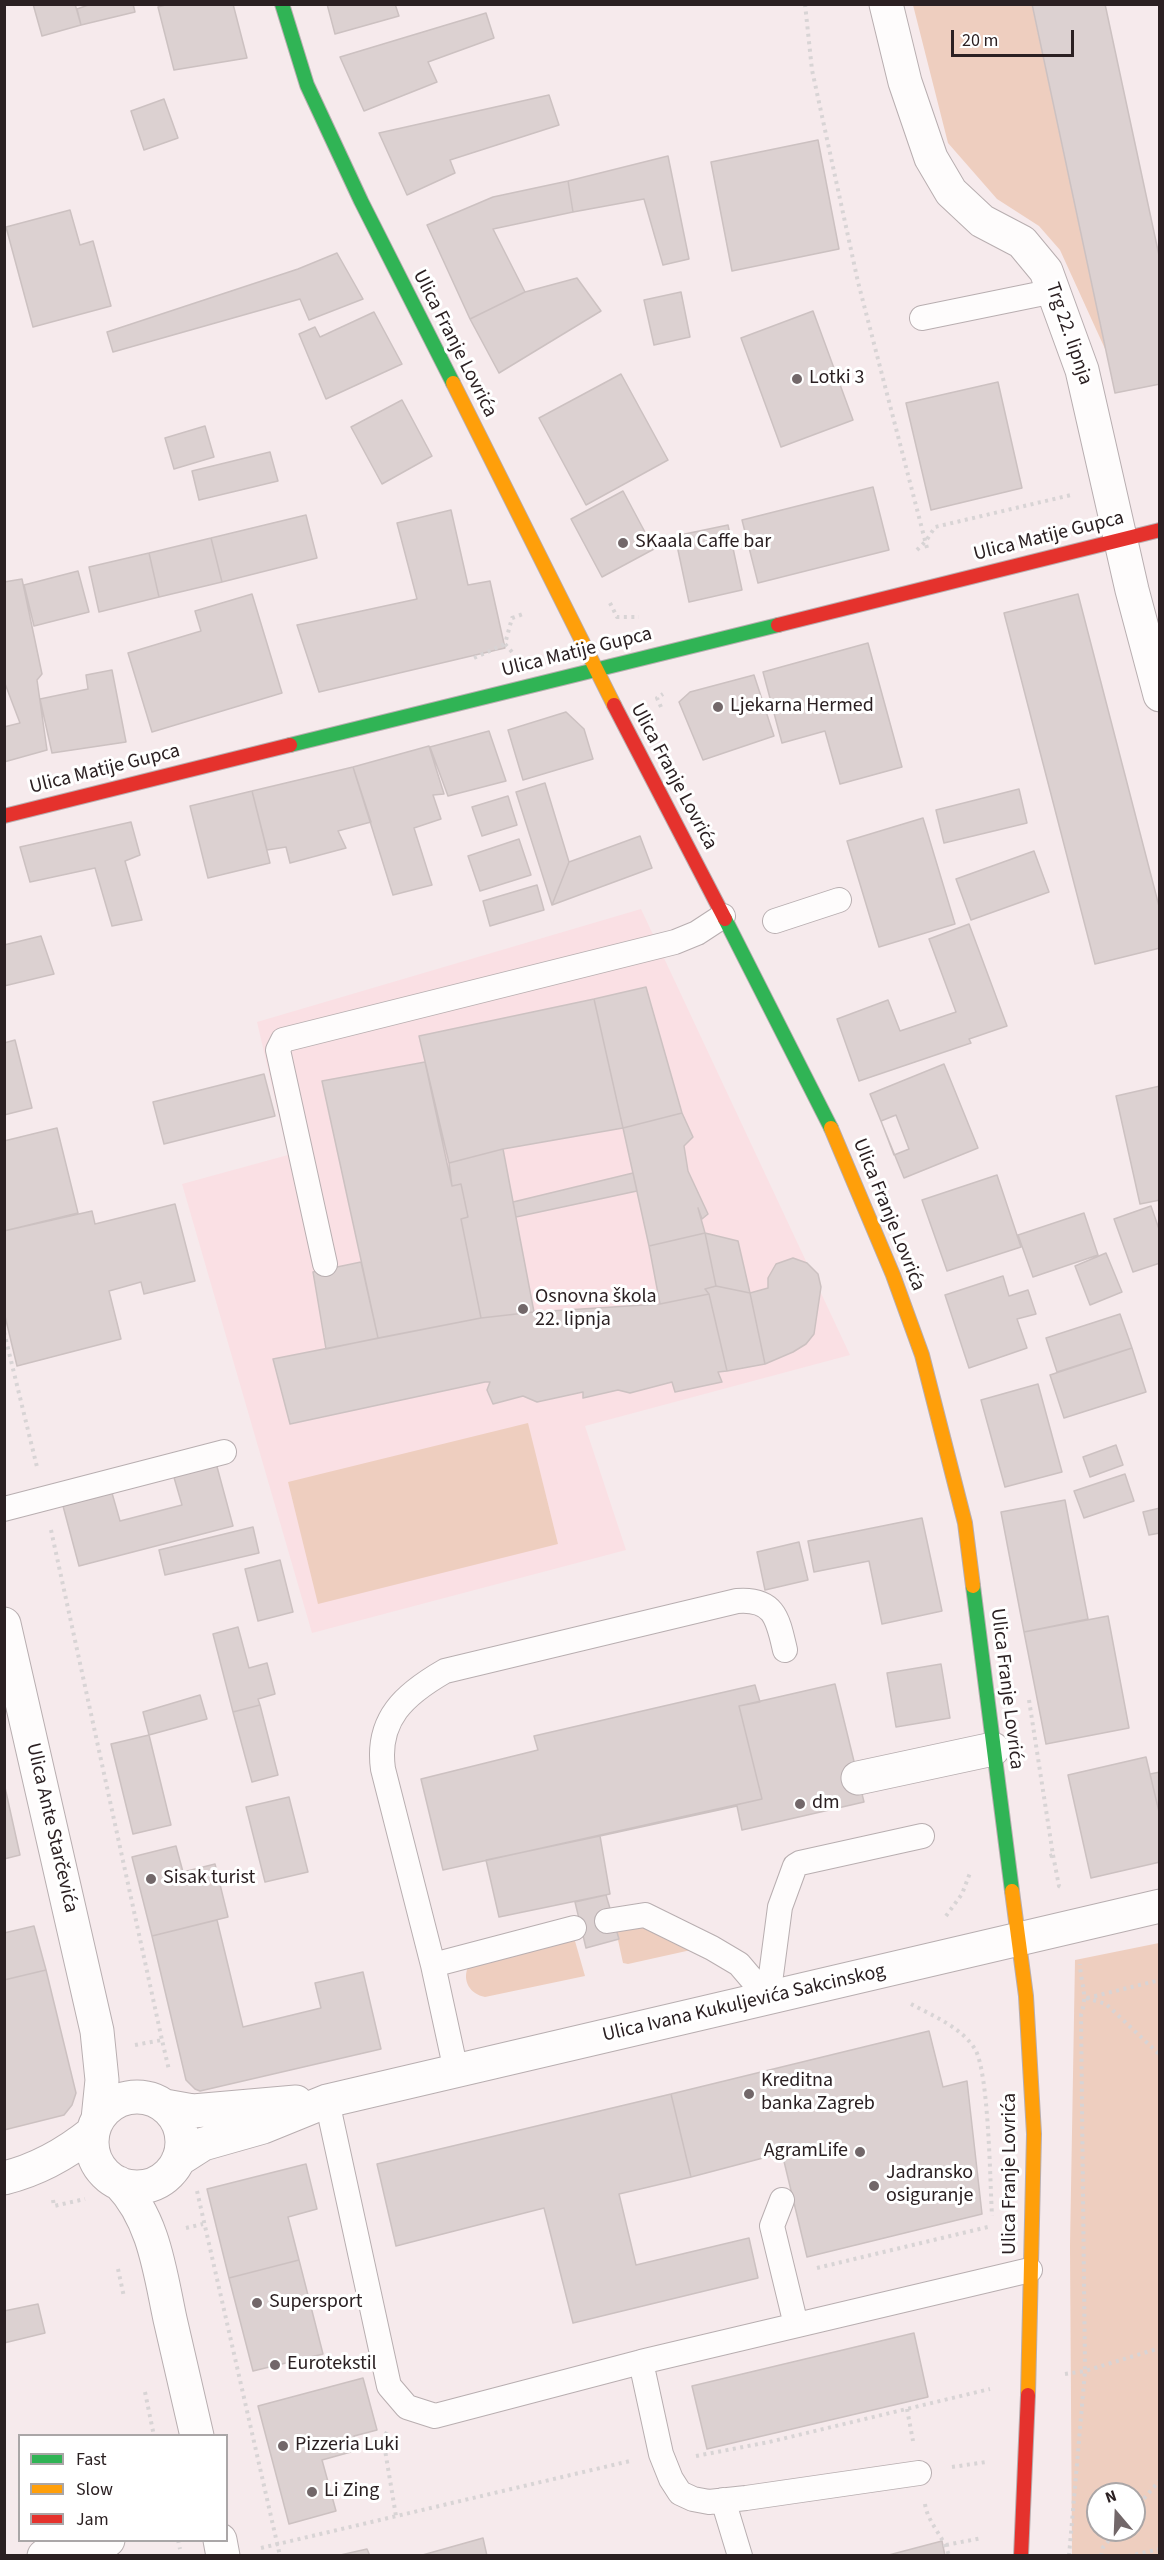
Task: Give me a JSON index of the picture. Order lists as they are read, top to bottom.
{
  "streets": {
    "street": [
      "Trg 22. lipnja",
      "Ulica Franje Lovrića",
      "Ulica Matije Gupca",
      "Ulica Ante Starčevića",
      "Ulica Ivana Kukuljevića Sakcinskog"
    ]
  },
  "crossings": [
    ["Trg 22. lipnja", "Ulica Matije Gupca"],
    ["Ulica Franje Lovrića", "Ulica Matije Gupca"],
    ["Ulica Franje Lovrića", "Ulica Ivana Kukuljevića Sakcinskog"],
    ["Ulica Ante Starčevića", "Ulica Ivana Kukuljevića Sakcinskog"]
  ],
  "places": [
    "Lotki 3",
    "SKaala Caffe bar",
    "Ljekarna Hermed",
    "Osnovna škola 22. lipnja",
    "dm",
    "Sisak turist",
    "Kreditna banka Zagreb",
    "AgramLife",
    "Jadransko osiguranje",
    "Supersport",
    "Eurotekstil",
    "Pizzeria Luki",
    "Li Zing"
  ],
  "legend": ["Fast", "Slow", "Jam"],
  "scale_bar": "20 m",
  "north": "top"
}
